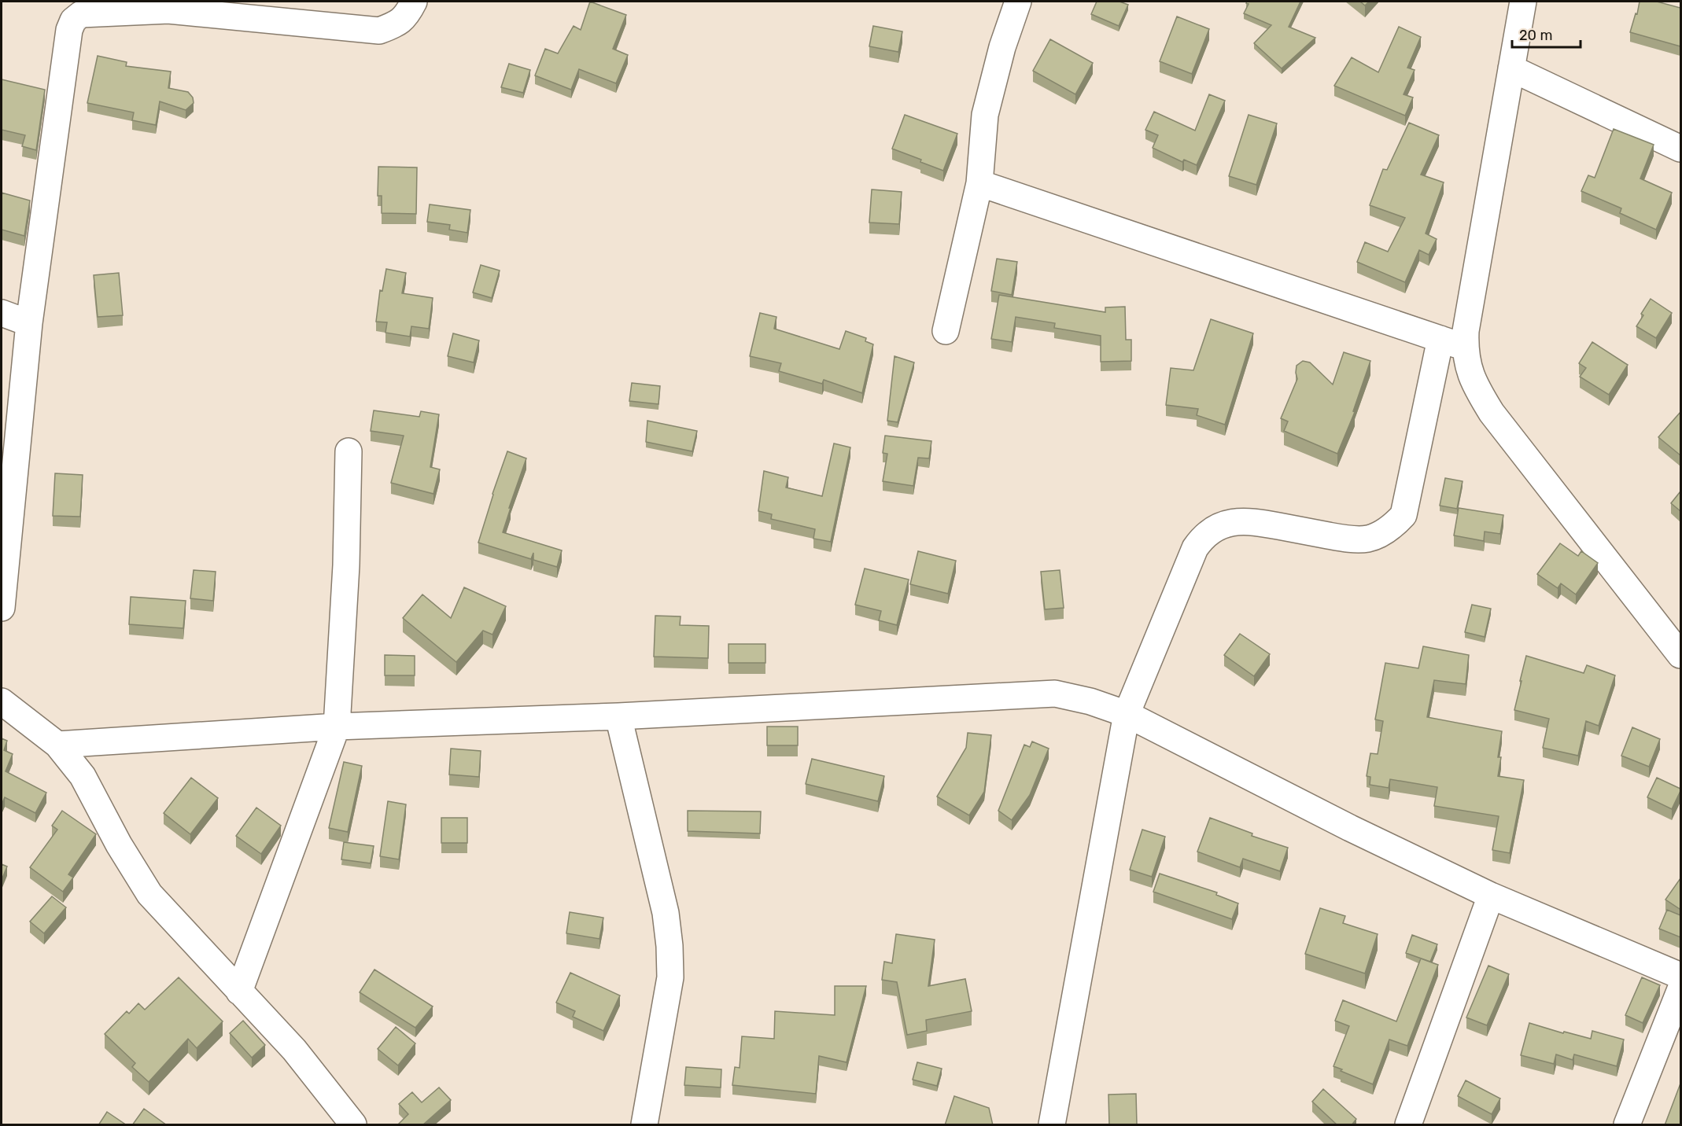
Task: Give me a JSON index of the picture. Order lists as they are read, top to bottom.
{
  "scale_bar": "20 m"
}
